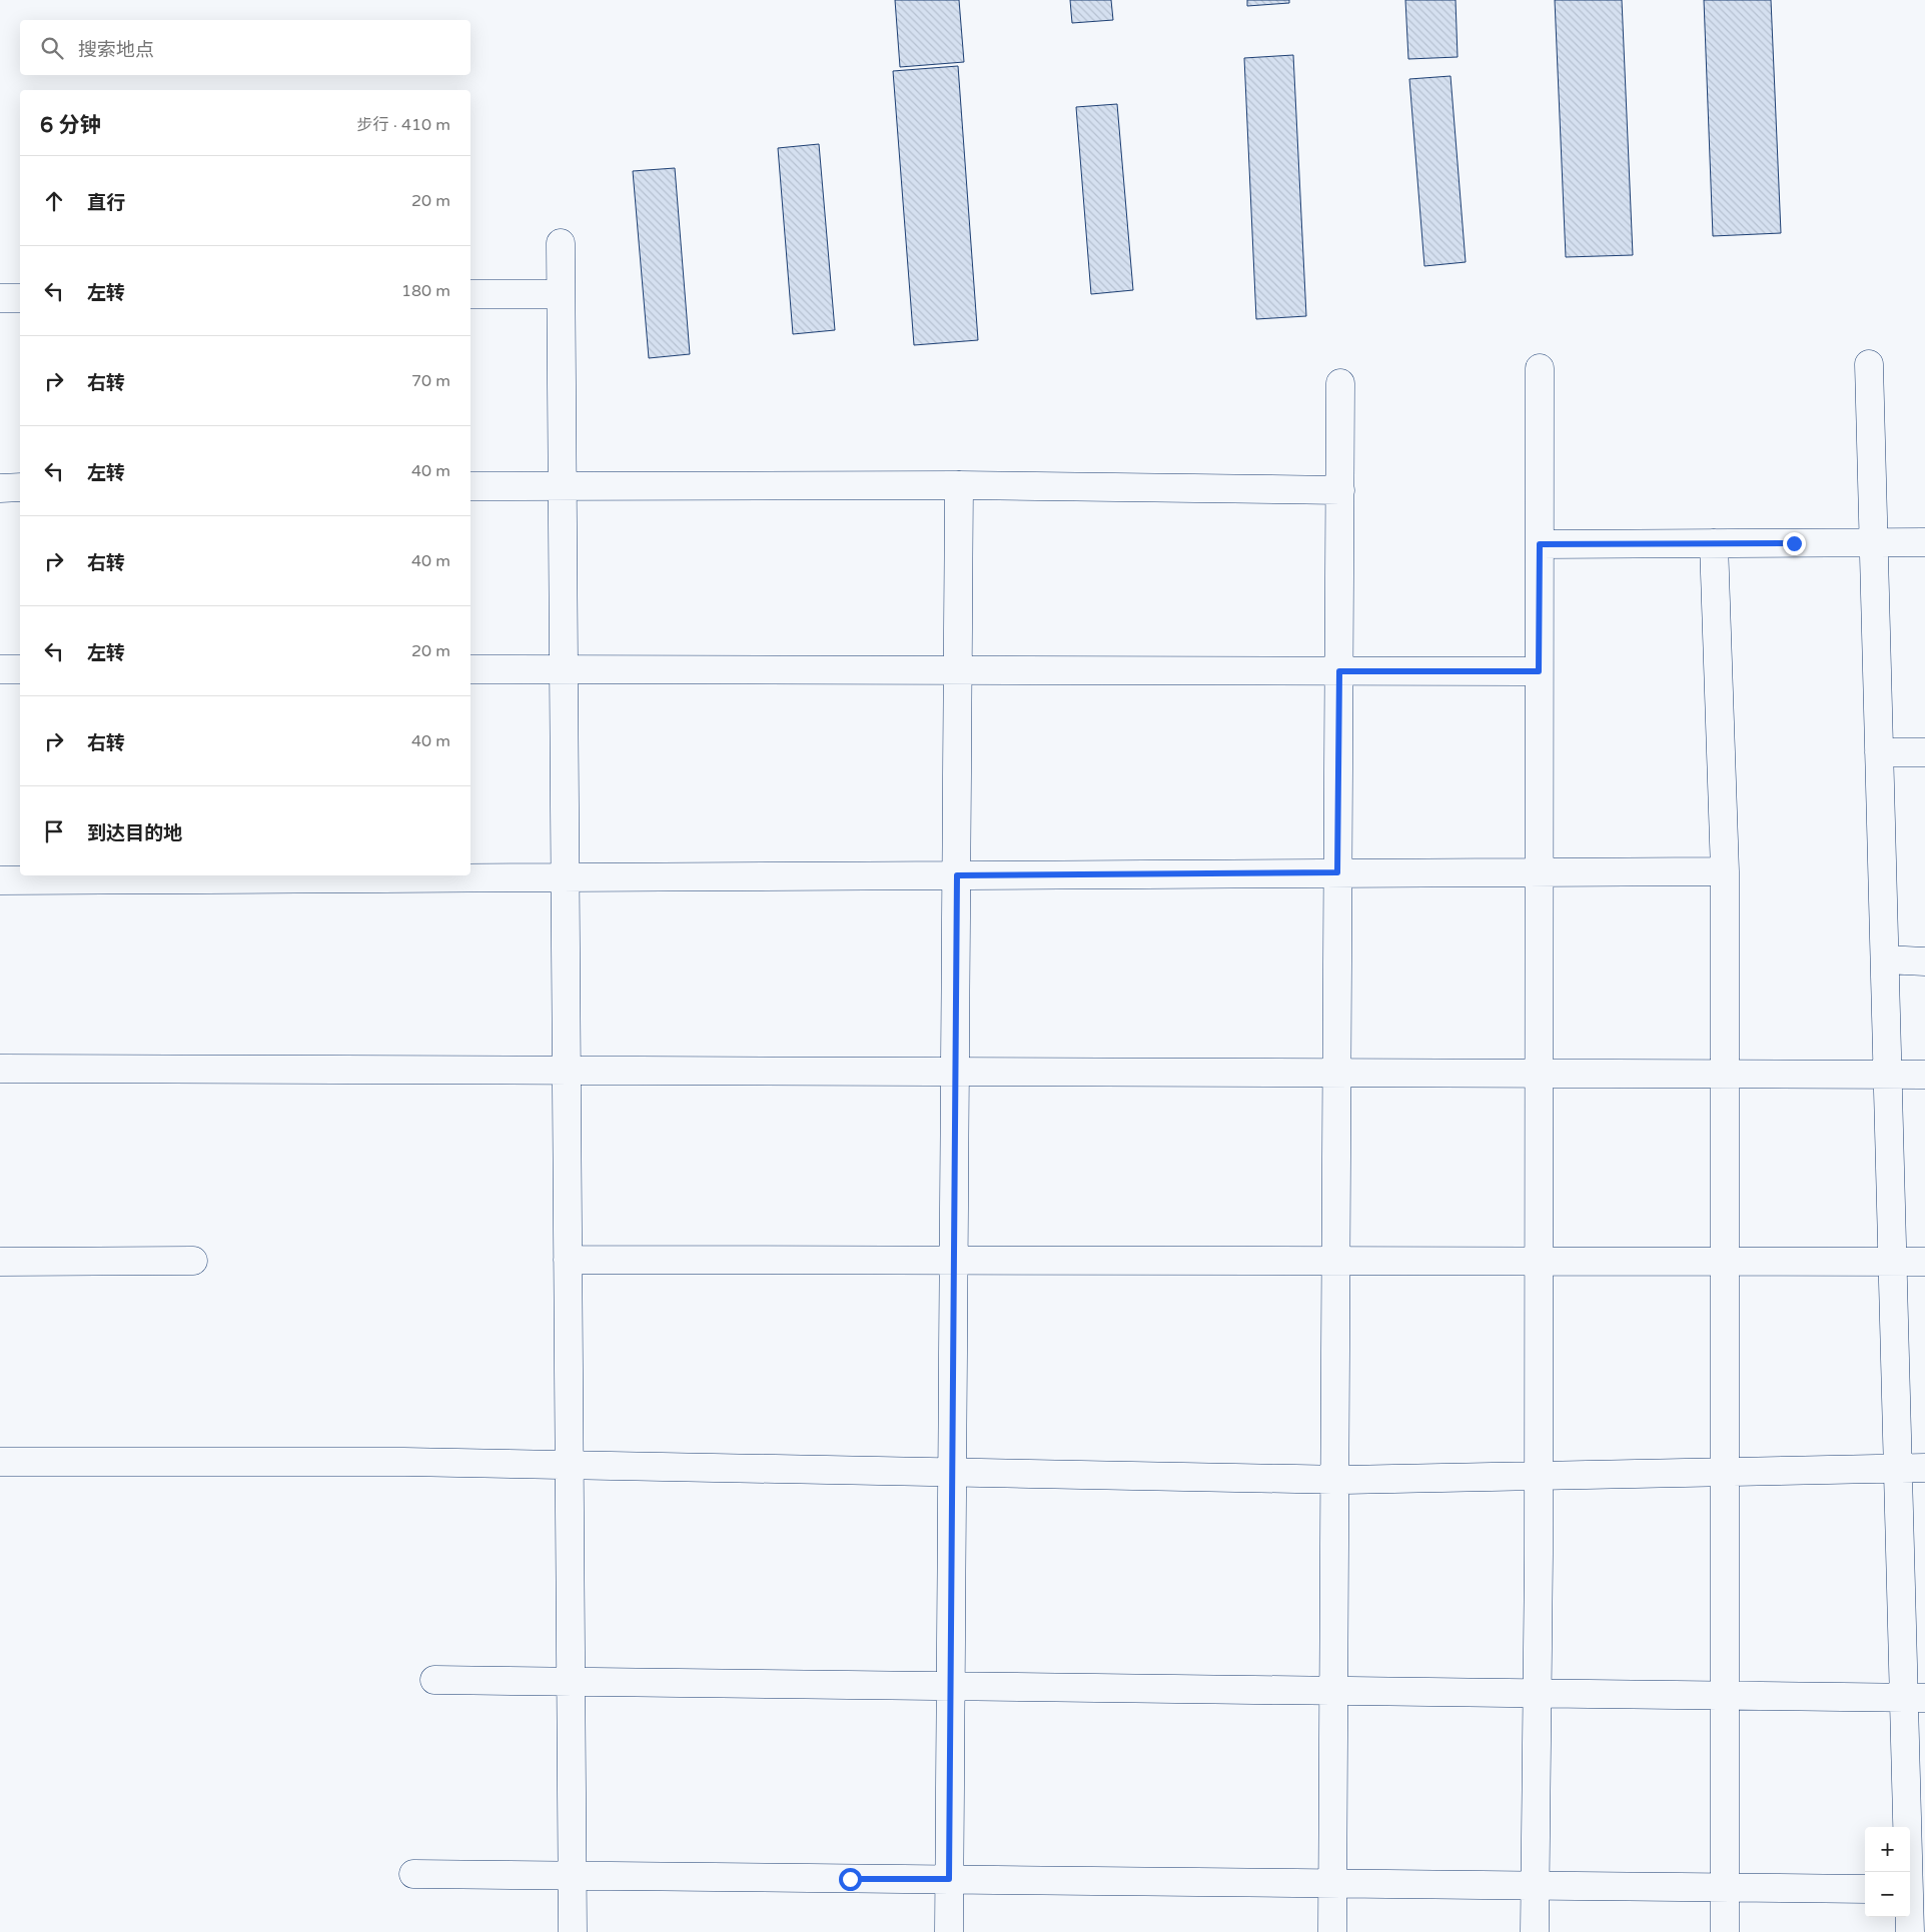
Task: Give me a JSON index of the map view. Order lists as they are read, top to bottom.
{
  "page": {
    "search": "搜索地点",
    "heading": ["6 分钟", "步行 · 410 m"],
    "list": [
      ["直行", "20 m"],
      ["左转", "180 m"],
      ["右转", "70 m"],
      ["左转", "40 m"],
      ["右转", "40 m"],
      ["左转", "20 m"],
      ["右转", "40 m"],
      "到达目的地"
    ],
    "map_buttons": ["+", "−"]
  }
}
